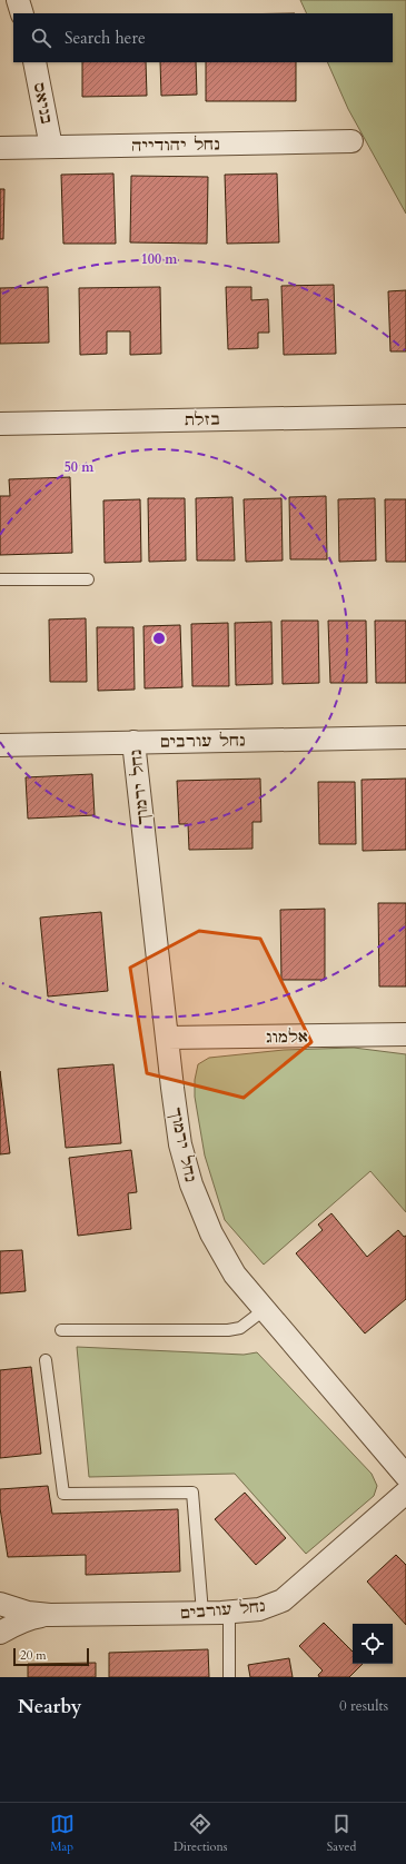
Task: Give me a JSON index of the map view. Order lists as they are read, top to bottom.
{
  "streets": {
    "street": [
      "בניאס",
      "נחל יהודייה",
      "בזלת",
      "נחל עורבים",
      "נחל ירמוך",
      "אלמוג"
    ]
  },
  "crossings": [
    ["בניאס", "נחל יהודייה"],
    ["נחל עורבים", "נחל ירמוך"],
    ["נחל ירמוך", "אלמוג"]
  ],
  "scale_bar": "20 m",
  "page": {
    "search": "Search here",
    "scale": "20 m",
    "heading": ["Nearby", "0 results"],
    "nav": ["Map", "Directions", "Saved"]
  },
  "rings": ["100 m", "50 m"]
}
